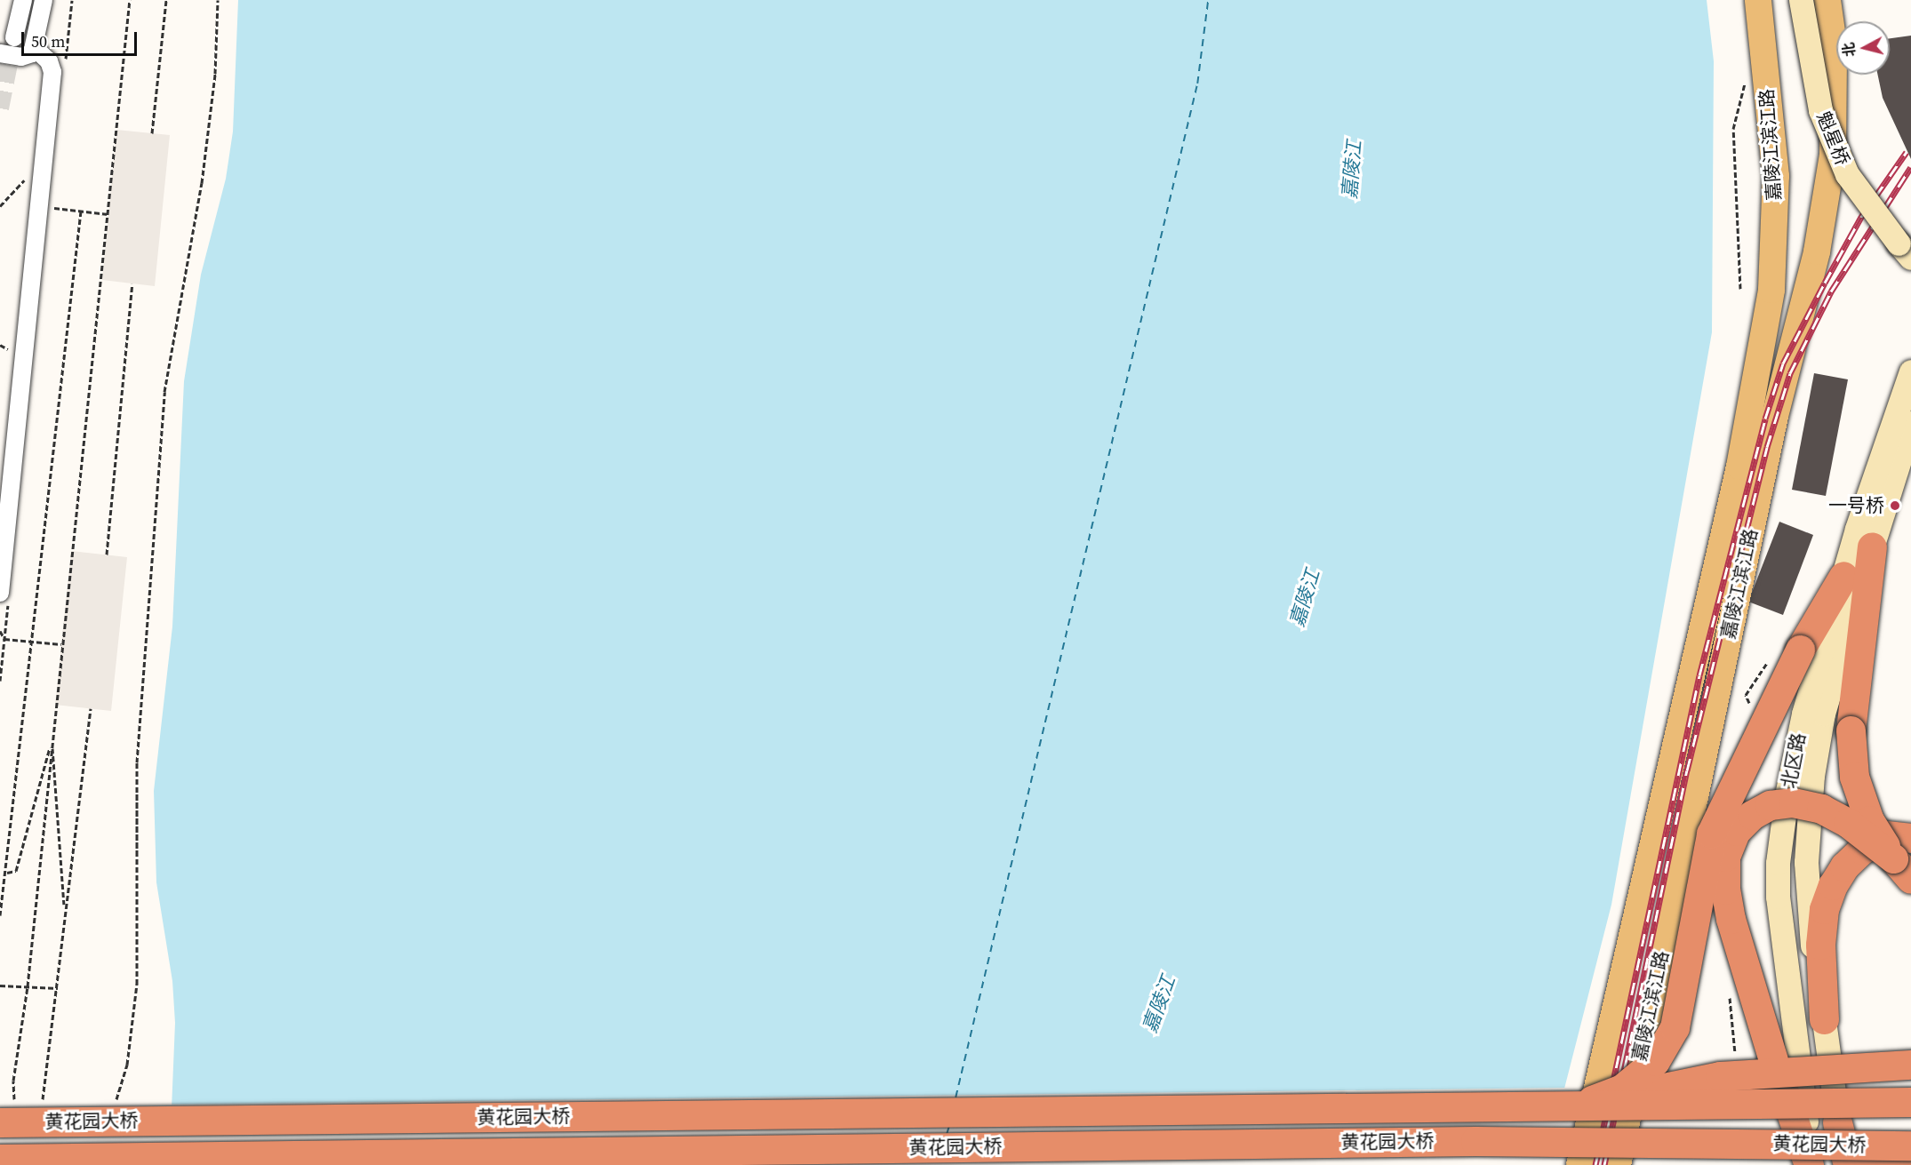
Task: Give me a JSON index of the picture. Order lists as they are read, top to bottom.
{
  "streets": {
    "highway": ["黄花园大桥"],
    "main road": ["魁星桥", "嘉陵江滨江路", "北区路"]
  },
  "water": ["嘉陵江"],
  "places": ["一号桥"],
  "scale_bar": "50 m",
  "north": "left"
}
